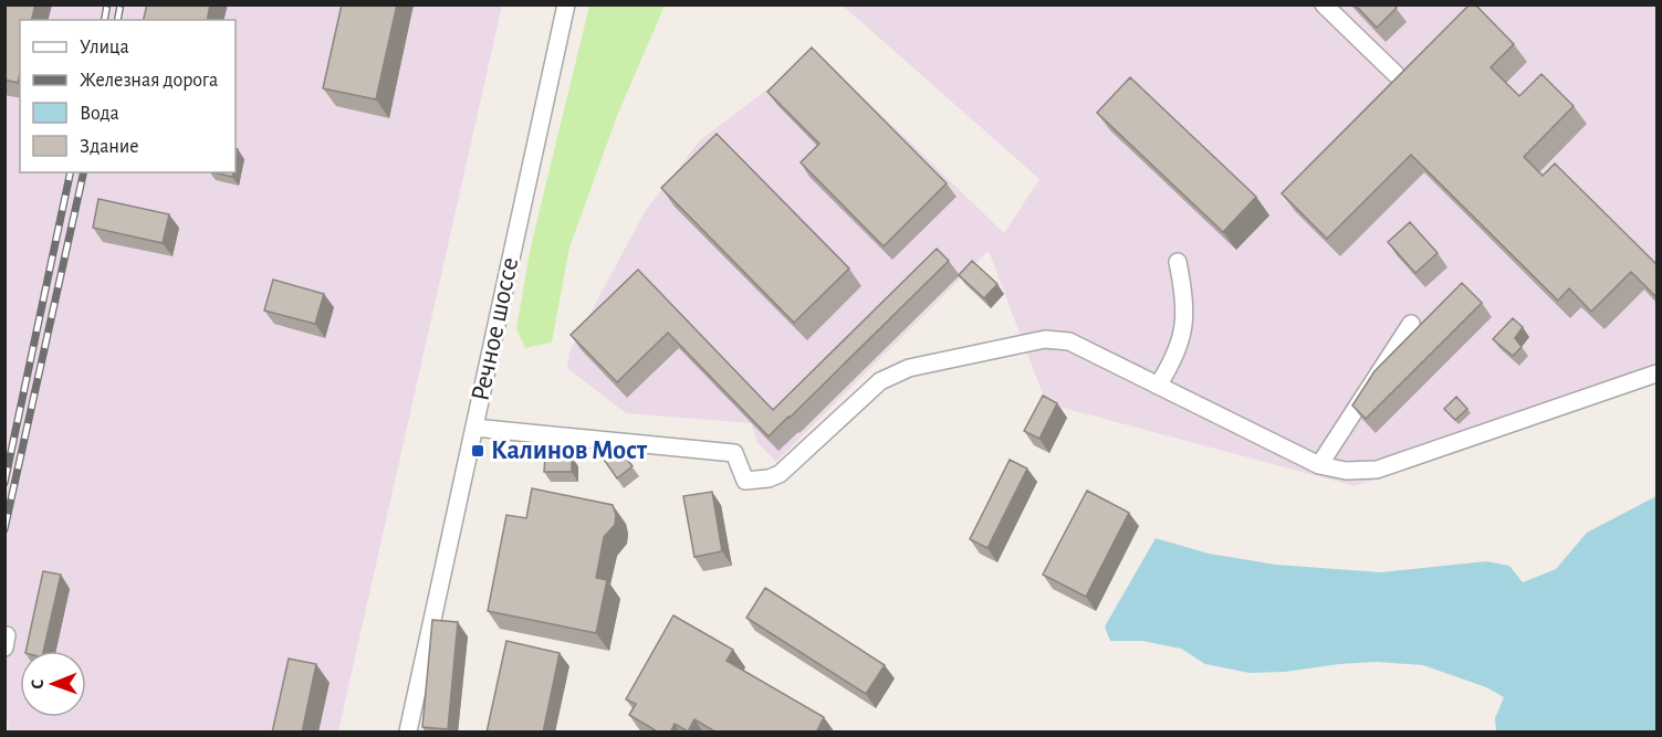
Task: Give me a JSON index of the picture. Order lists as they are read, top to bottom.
{
  "streets": {
    "street": ["Речное шоссе"]
  },
  "places": {
    "transit": ["Калинов Мост"]
  },
  "legend": [
    "Улица",
    "Железная дорога",
    "Вода",
    "Здание"
  ],
  "north": "left"
}
